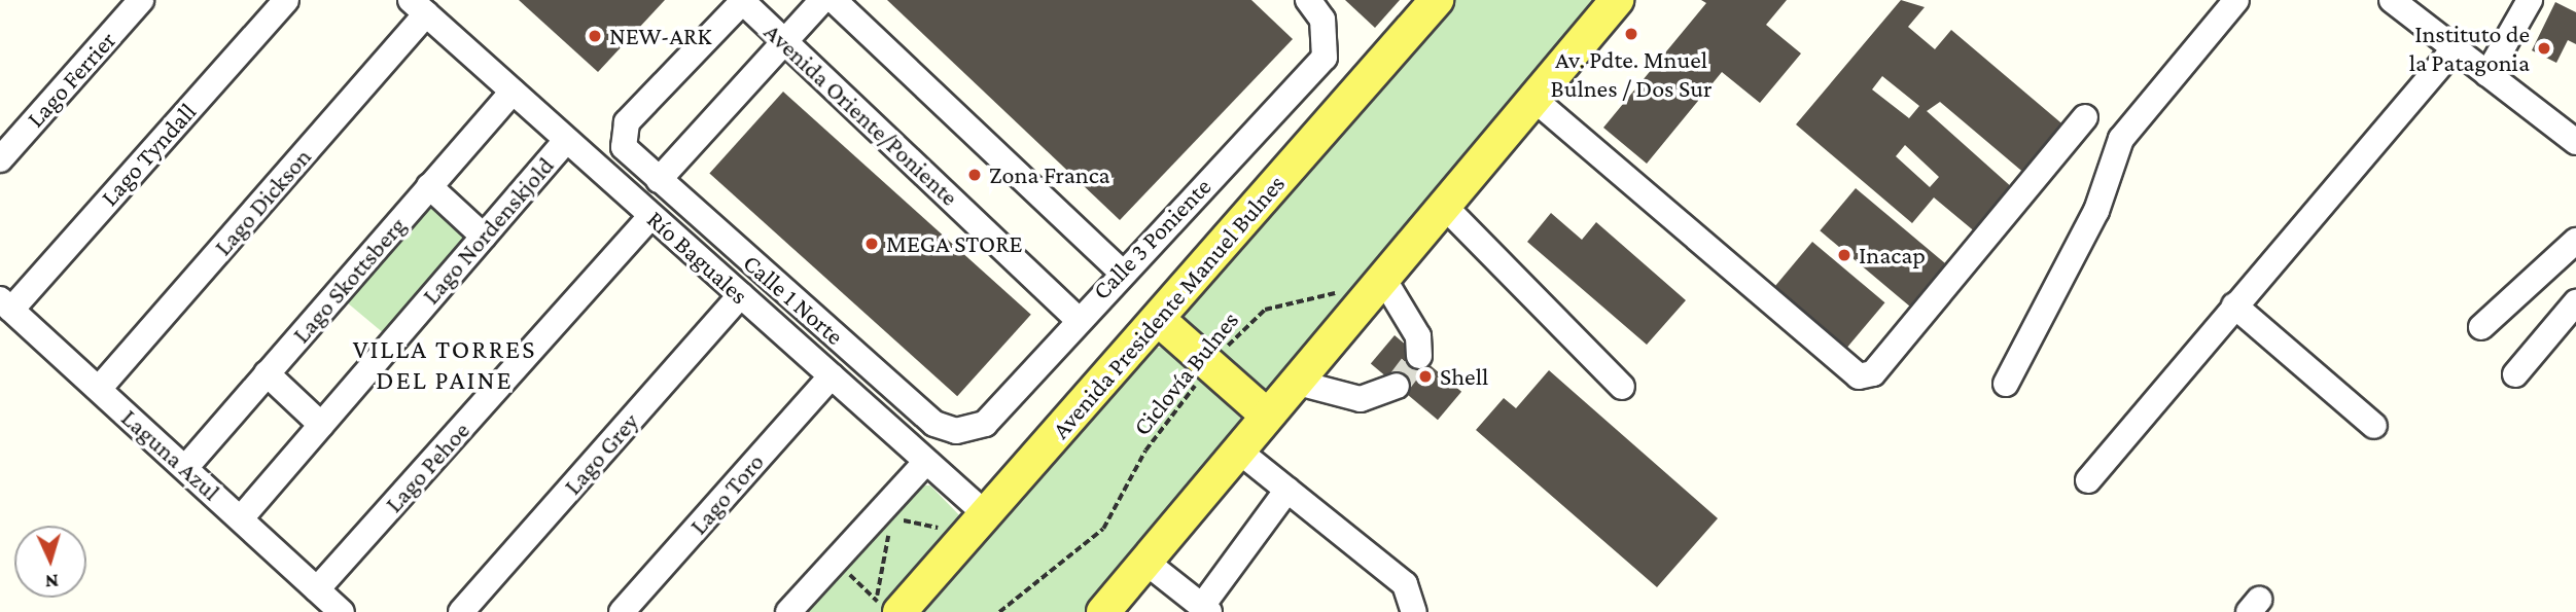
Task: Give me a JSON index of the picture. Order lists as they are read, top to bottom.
{
  "streets": {
    "main road": ["Avenida Presidente Manuel Bulnes"],
    "street": [
      "Lago Ferrier",
      "Avenida Oriente/Poniente",
      "Lago Tyndall",
      "Lago Dickson",
      "Lago Nordenskjold",
      "Calle 3 Poniente",
      "Río Baguales",
      "Lago Skottsberg",
      "Calle 1 Norte",
      "Lago Grey",
      "Laguna Azul",
      "Lago Pehoe",
      "Lago Toro"
    ],
    "path": ["Ciclovía Bulnes"]
  },
  "crossings": [
    ["Avenida Oriente/Poniente", "Calle 3 Poniente"],
    ["Avenida Oriente/Poniente", "Calle 1 Norte"],
    ["Lago Tyndall", "Laguna Azul"],
    ["Lago Dickson", "Río Baguales"],
    ["Lago Dickson", "Laguna Azul"],
    ["Lago Nordenskjold", "Río Baguales"],
    ["Lago Nordenskjold", "Laguna Azul"],
    ["Calle 3 Poniente", "Calle 1 Norte"],
    ["Río Baguales", "Lago Skottsberg"],
    ["Río Baguales", "Avenida Presidente Manuel Bulnes"],
    ["Río Baguales", "Lago Grey"],
    ["Río Baguales", "Lago Pehoe"],
    ["Río Baguales", "Lago Toro"],
    ["Lago Skottsberg", "Laguna Azul"],
    ["Laguna Azul", "Lago Pehoe"]
  ],
  "districts": ["VILLA TORRES DEL PAINE"],
  "places": [
    "Av. Pdte. Mnuel Bulnes / Dos Sur",
    "NEW-ARK",
    "Instituto de la Patagonia",
    "Zona Franca",
    "MEGA STORE",
    "Inacap",
    "Shell"
  ],
  "north": "bottom"
}
